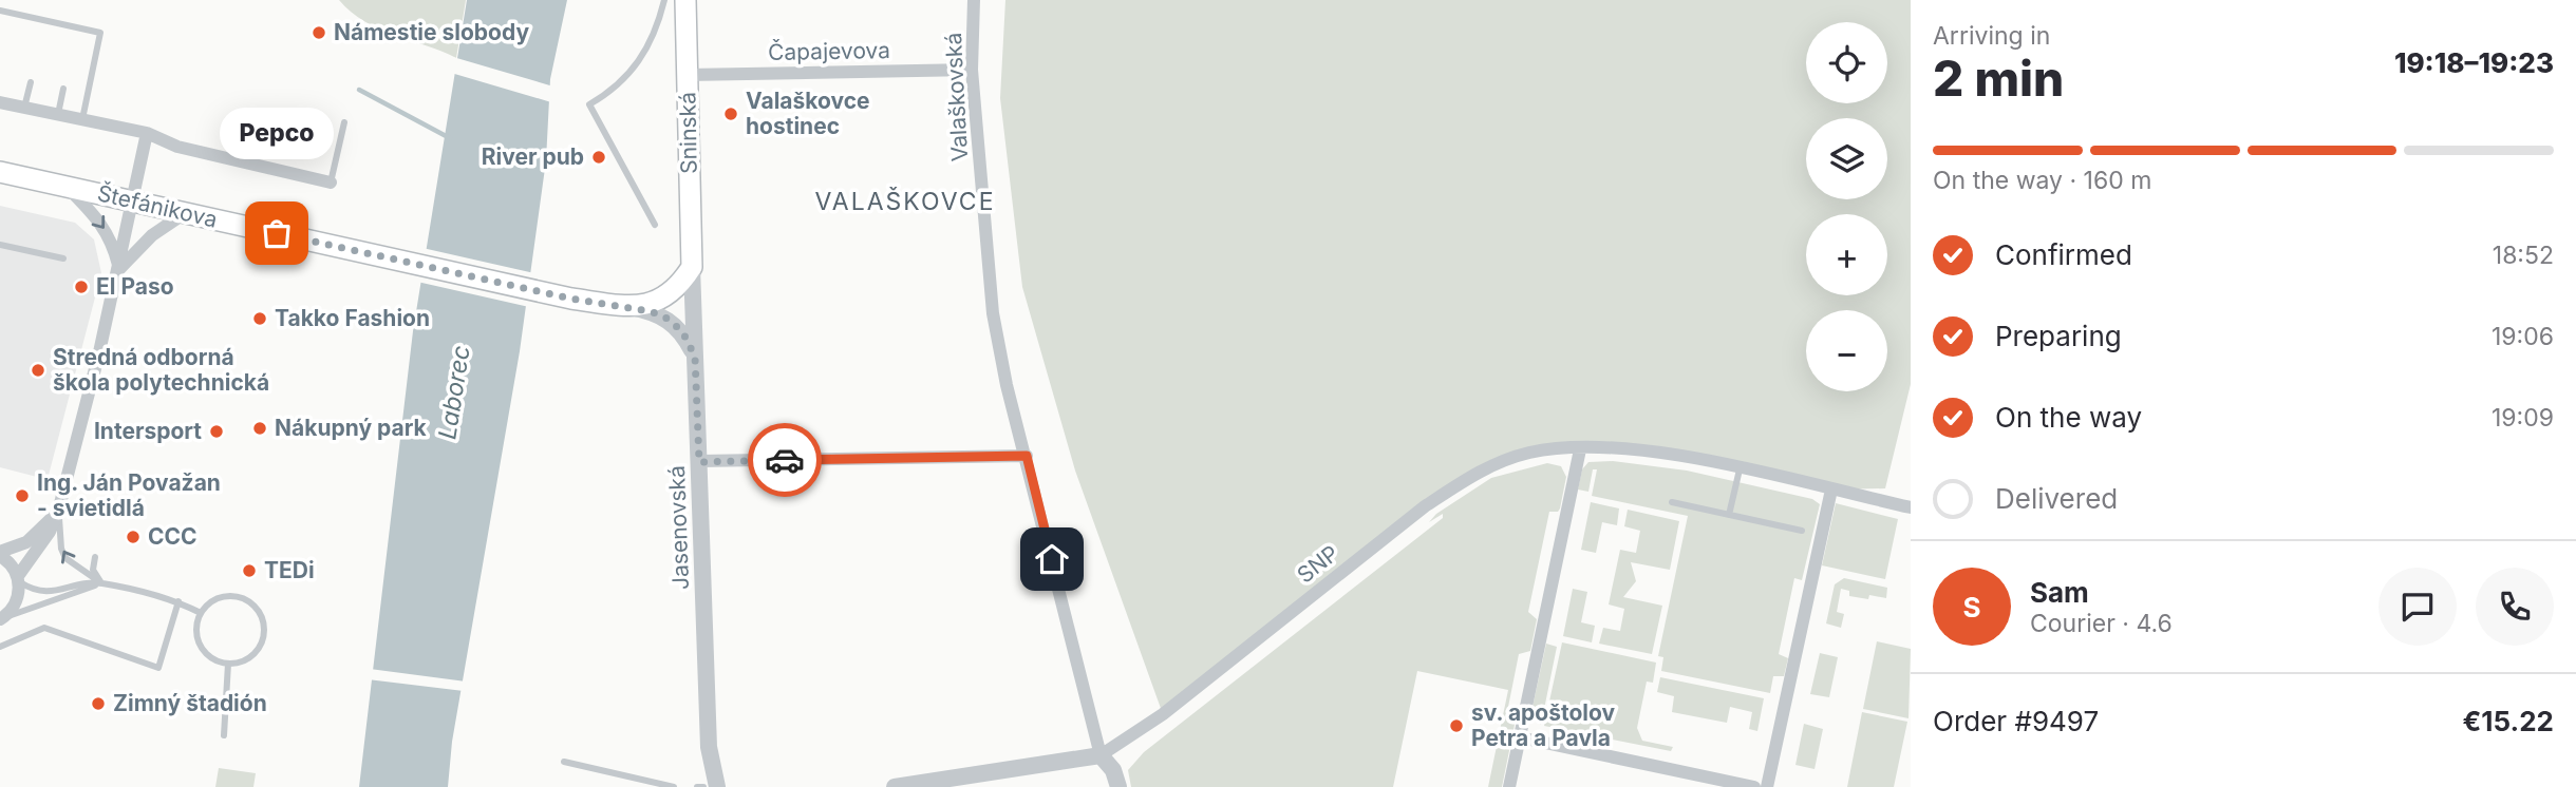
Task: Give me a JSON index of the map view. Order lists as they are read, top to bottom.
{
  "streets": {
    "main road": ["Sninská", "Štefánikova"],
    "street": [
      "Čapajevova",
      "Valaškovská",
      "Jasenovská",
      "SNP"
    ]
  },
  "crossings": [
    ["Čapajevova", "Valaškovská"],
    ["Čapajevova", "Sninská"],
    ["Valaškovská", "SNP"],
    ["Sninská", "Štefánikova"],
    ["Sninská", "Jasenovská"],
    ["Štefánikova", "Jasenovská"]
  ],
  "districts": ["VALAŠKOVCE"],
  "water": ["Laborec"],
  "places": [
    "Námestie slobody",
    "Valaškovce hostinec",
    "River pub",
    "Pepco",
    "El Paso",
    "Takko Fashion",
    "Stredná odborná škola polytechnická",
    "Nákupný park",
    "Intersport",
    "Ing. Ján Považan - svietidlá",
    "CCC",
    "TEDi",
    "Zimný štadión",
    "sv. apoštolov Petra a Pavla"
  ],
  "page": {
    "heading": ["2 min", "Arriving in", "19:18–19:23"],
    "panel": [
      "Sam",
      "Courier · 4.6",
      "Order #9497",
      "€15.22"
    ],
    "map_buttons": ["+", "−"],
    "bubble": "Pepco",
    "bar": "On the way · 160 m",
    "list": [
      ["Confirmed", "18:52"],
      ["Preparing", "19:06"],
      ["On the way", "19:09"],
      "Delivered"
    ],
    "round": "S"
  }
}
